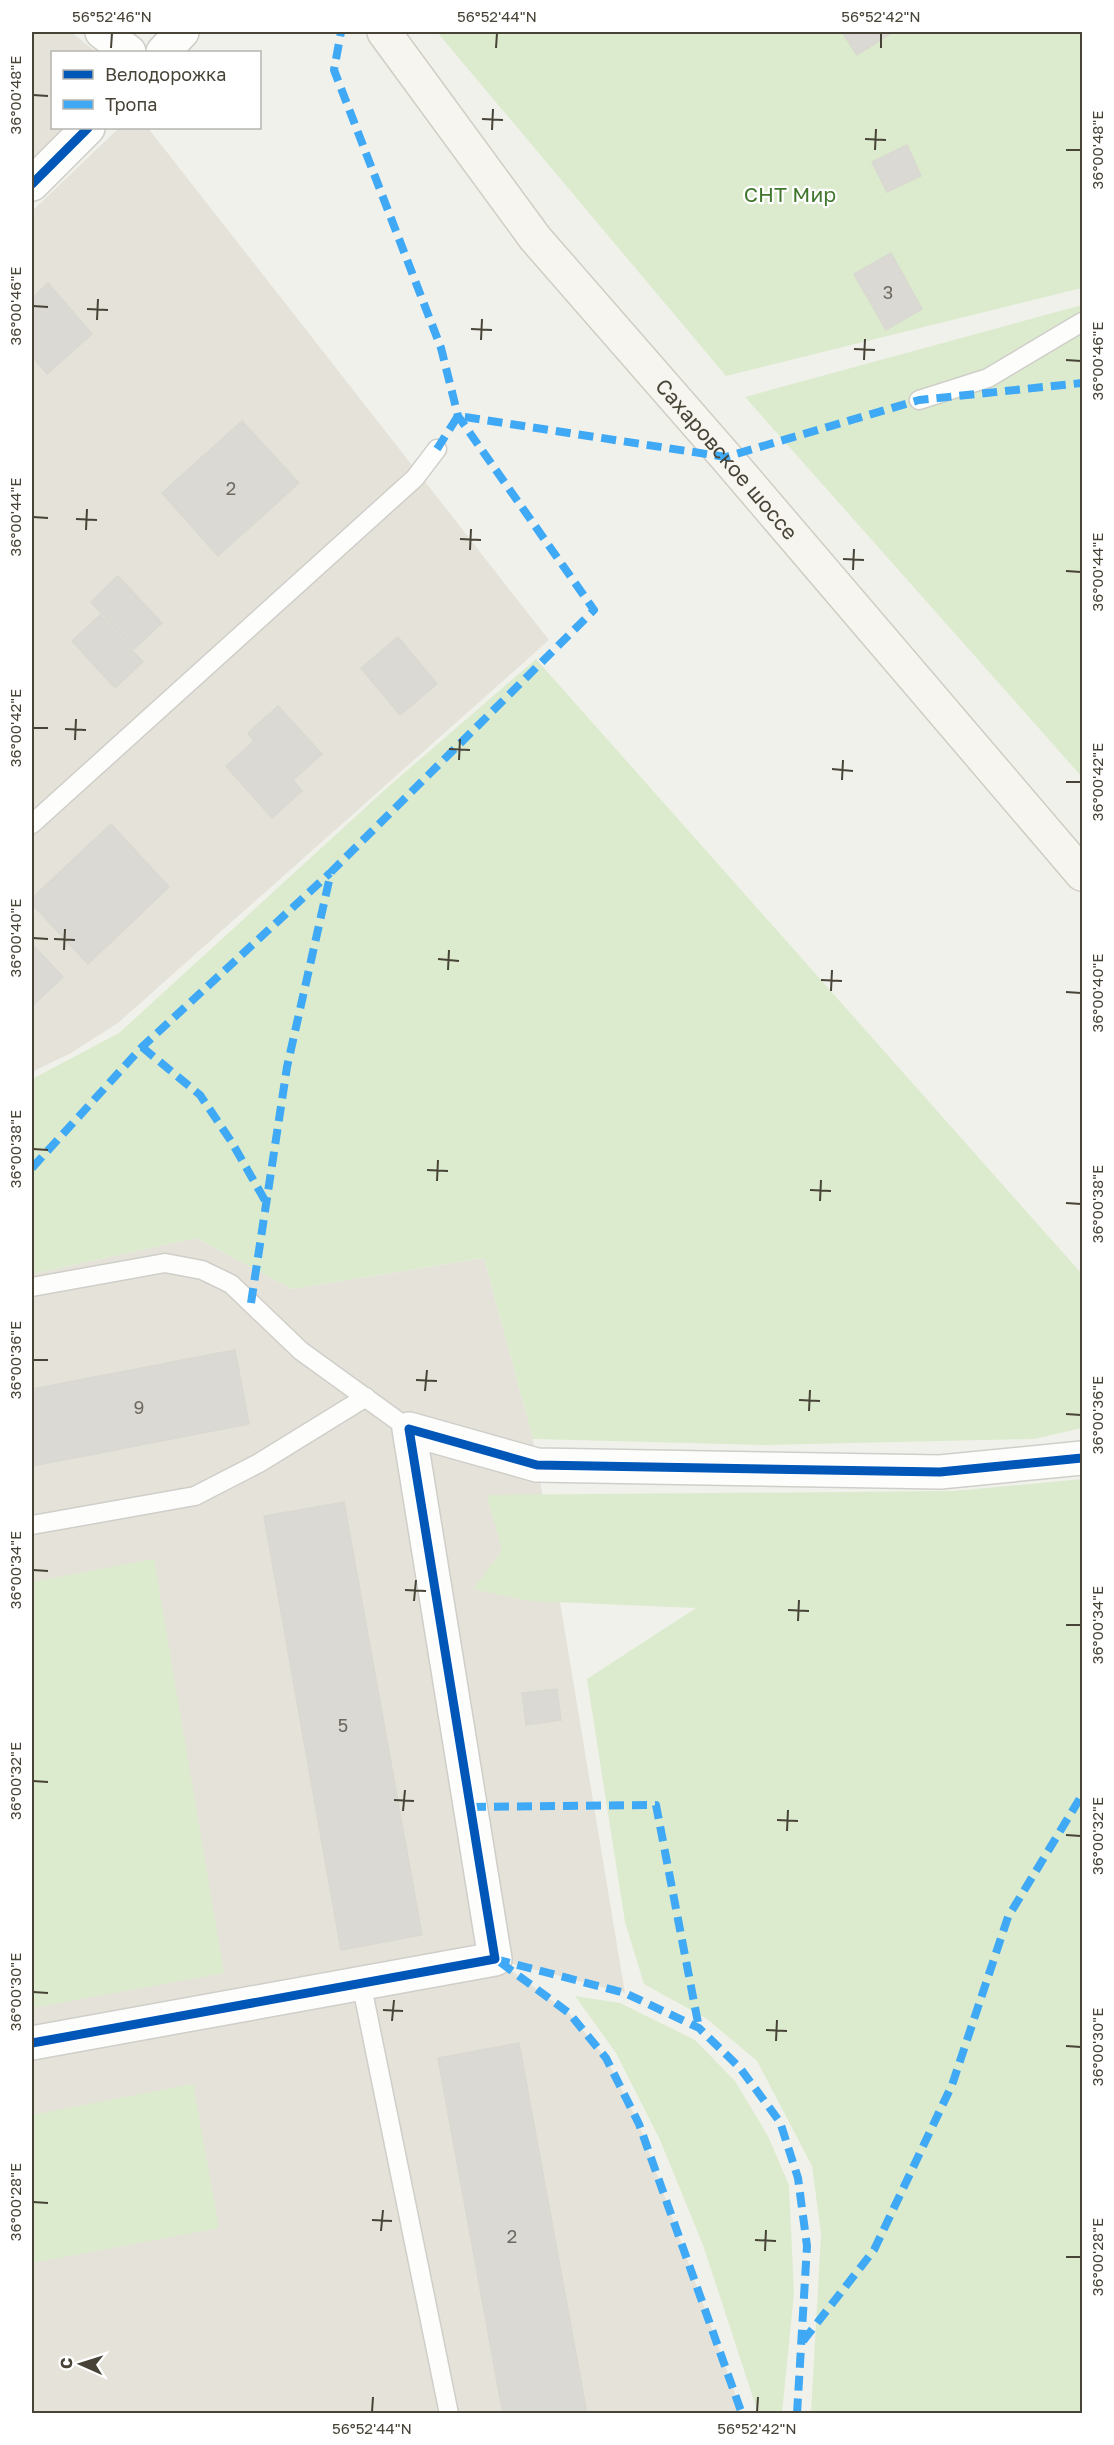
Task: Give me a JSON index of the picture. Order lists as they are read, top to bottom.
{
  "streets": {
    "main road": ["Сахаровское шоссе"]
  },
  "parks": ["СНТ Мир"],
  "house_numbers": [
    "3",
    "2",
    "9",
    "5",
    "2"
  ],
  "legend": ["Велодорожка", "Тропа"],
  "north": "left",
  "coordinates": [
    "56°52'46\"N",
    "56°52'44\"N",
    "56°52'42\"N",
    "36°00'48\"E",
    "36°00'46\"E",
    "36°00'44\"E",
    "36°00'42\"E",
    "36°00'40\"E",
    "36°00'38\"E",
    "36°00'36\"E",
    "36°00'34\"E",
    "36°00'32\"E",
    "36°00'30\"E",
    "36°00'28\"E"
  ]
}
